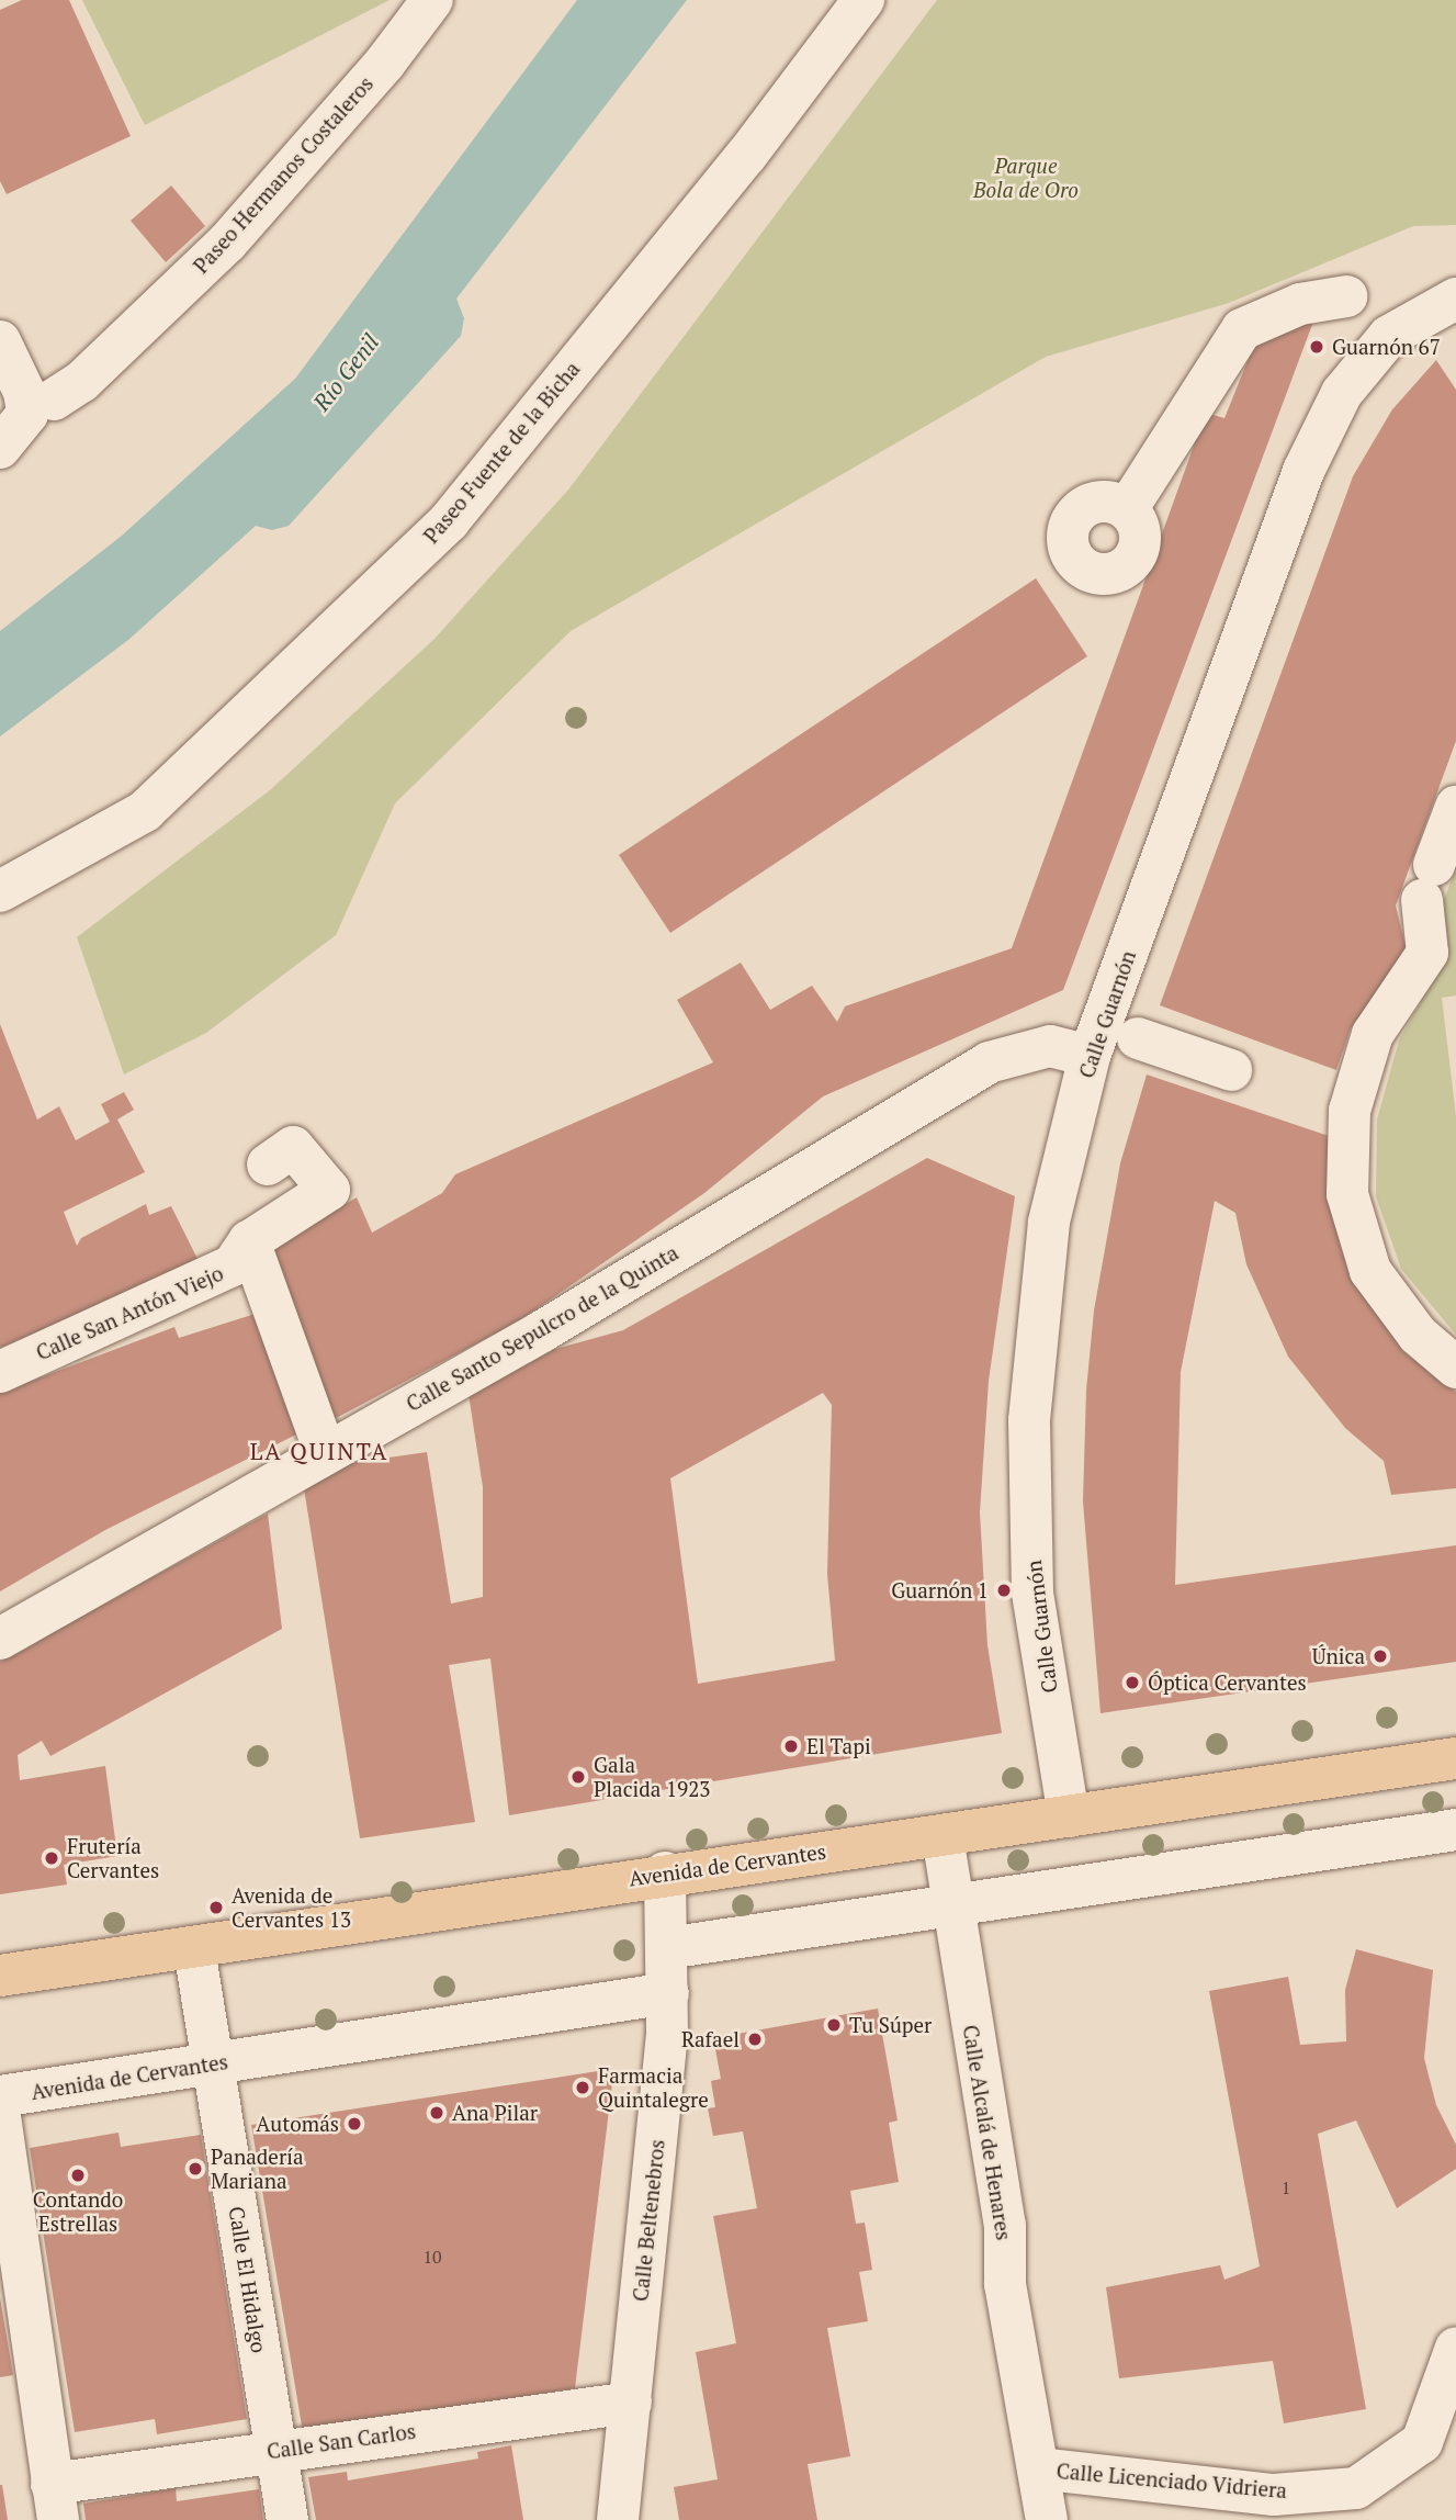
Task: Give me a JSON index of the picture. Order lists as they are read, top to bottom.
{
  "streets": {
    "main road": ["Avenida de Cervantes"],
    "street": [
      "Paseo Hermanos Costaleros",
      "Paseo Fuente de la Bicha",
      "Calle Guarnón",
      "Calle San Antón Viejo",
      "Calle Santo Sepulcro de la Quinta",
      "Calle Alcalá de Henares",
      "Calle Beltenebros",
      "Calle El Hidalgo",
      "Calle San Carlos",
      "Calle Licenciado Vidriera"
    ]
  },
  "crossings": [
    ["Calle Guarnón", "Calle Santo Sepulcro de la Quinta"],
    ["Calle Guarnón", "Avenida de Cervantes"],
    ["Avenida de Cervantes", "Calle Alcalá de Henares"],
    ["Avenida de Cervantes", "Calle Beltenebros"],
    ["Avenida de Cervantes", "Calle El Hidalgo"],
    ["Calle Alcalá de Henares", "Calle Licenciado Vidriera"],
    ["Calle Beltenebros", "Calle San Carlos"],
    ["Calle El Hidalgo", "Calle San Carlos"]
  ],
  "districts": ["LA QUINTA"],
  "water": ["Río Genil"],
  "parks": ["Parque Bola de Oro"],
  "places": [
    "Guarnón 67",
    "Guarnón 1",
    "Única",
    "Óptica Cervantes",
    "El Tapi",
    "Gala Placida 1923",
    "Frutería Cervantes",
    "Avenida de Cervantes 13",
    "Tu Súper",
    "Rafael",
    "Farmacia Quintalegre",
    "Ana Pilar",
    "Automás",
    "Panadería Mariana",
    "Contando Estrellas"
  ],
  "house_numbers": ["1", "10"]
}
